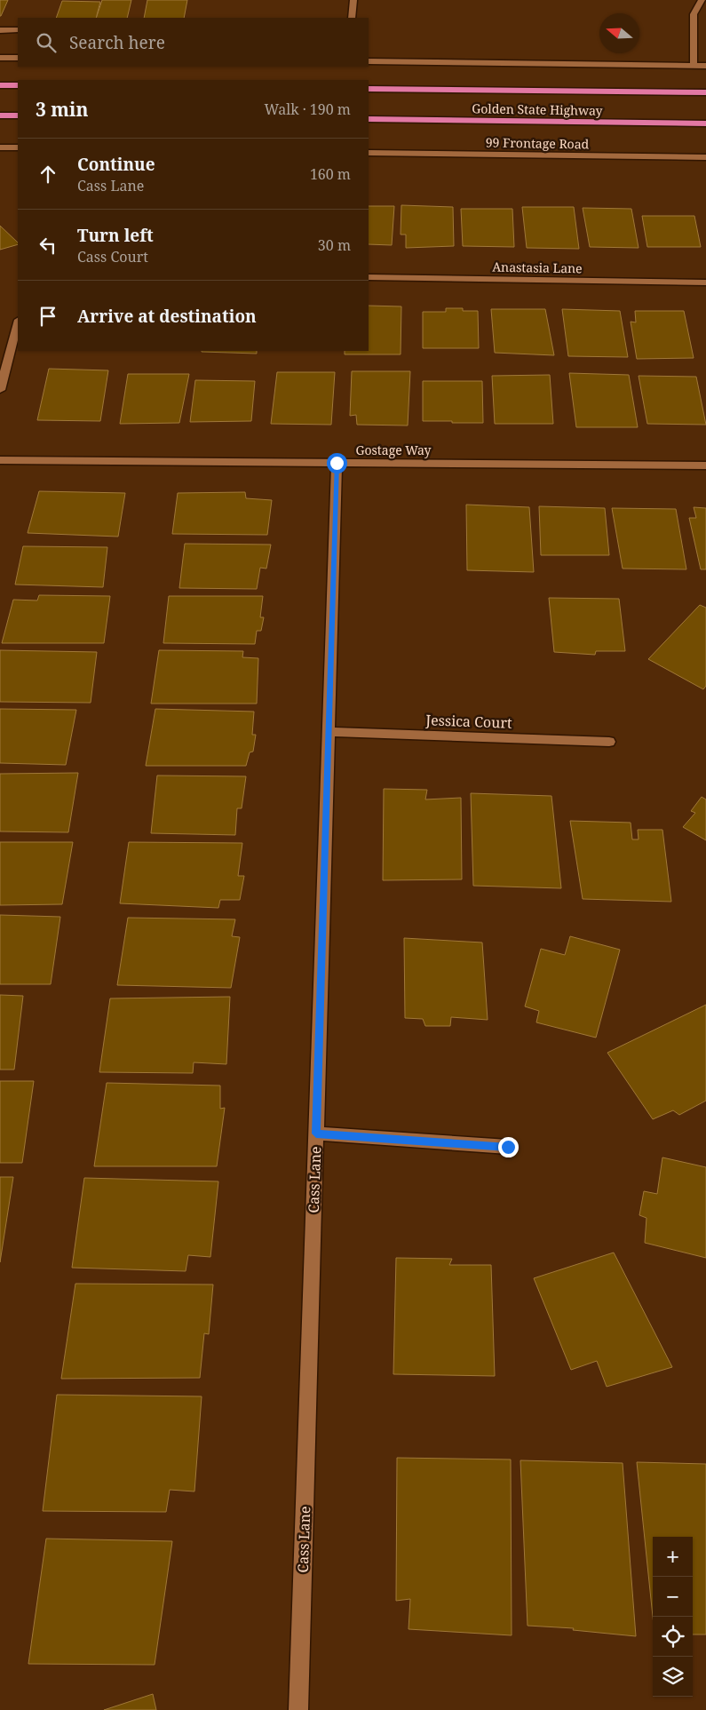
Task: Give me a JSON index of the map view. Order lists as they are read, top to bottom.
{
  "streets": {
    "highway": ["Golden State Highway"],
    "street": [
      "99 Frontage Road",
      "Anastasia Lane",
      "Gostage Way",
      "Jessica Court",
      "Cass Lane"
    ]
  },
  "crossings": [
    ["Gostage Way", "Cass Lane"],
    ["Jessica Court", "Cass Lane"]
  ],
  "north": "left",
  "page": {
    "search": "Search here",
    "heading": ["3 min", "Walk · 190 m"],
    "list": [
      ["Continue", "Cass Lane", "160 m"],
      ["Turn left", "Cass Court", "30 m"],
      "Arrive at destination"
    ],
    "map_buttons": ["+", "−"]
  }
}
